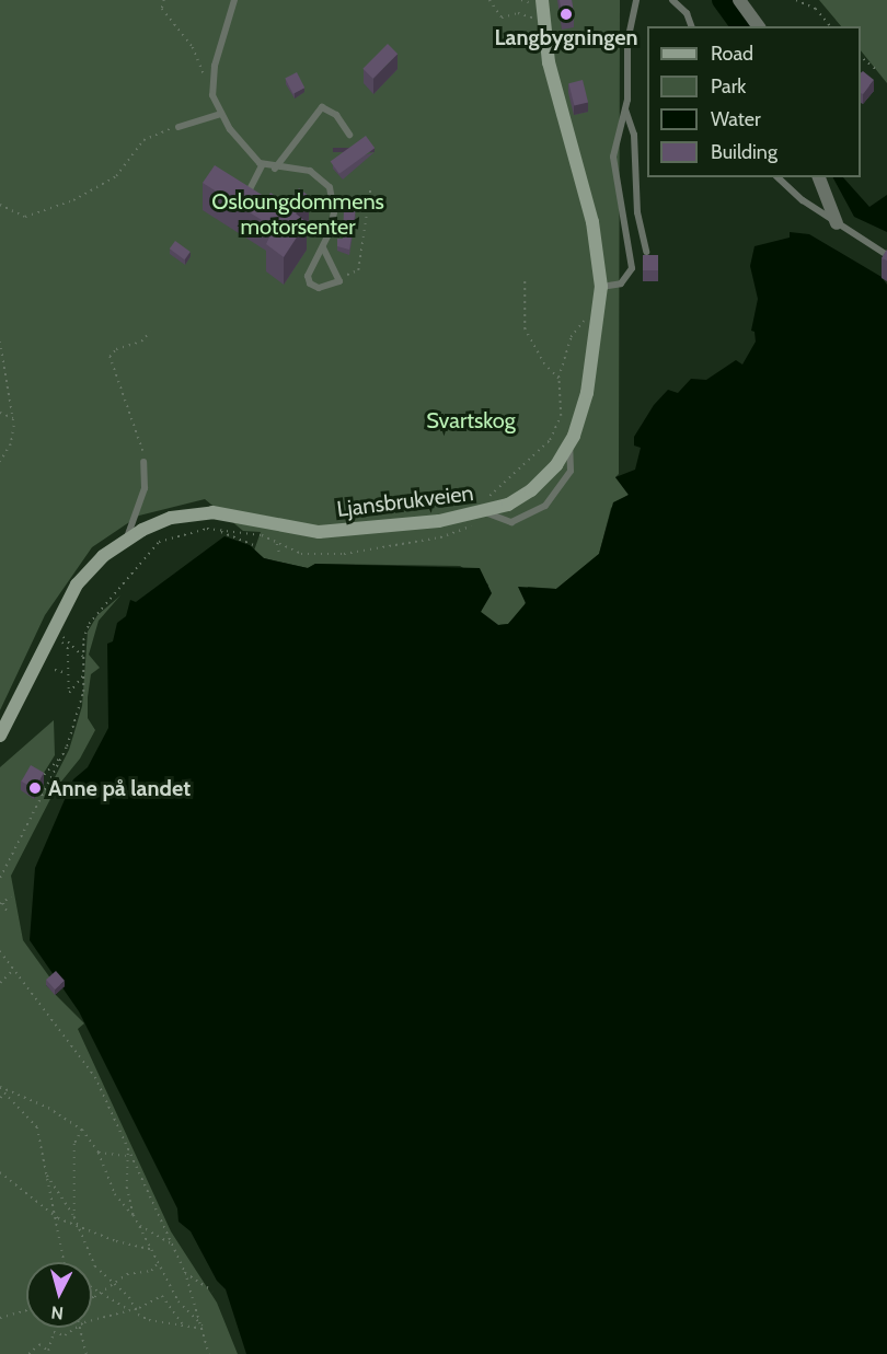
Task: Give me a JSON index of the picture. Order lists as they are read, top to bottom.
{
  "streets": {
    "main road": ["Ljansbrukveien"]
  },
  "parks": ["Osloungdommens motorsenter", "Svartskog"],
  "places": ["Langbygningen", "Anne på landet"],
  "legend": [
    "Road",
    "Park",
    "Water",
    "Building"
  ],
  "north": "bottom"
}
